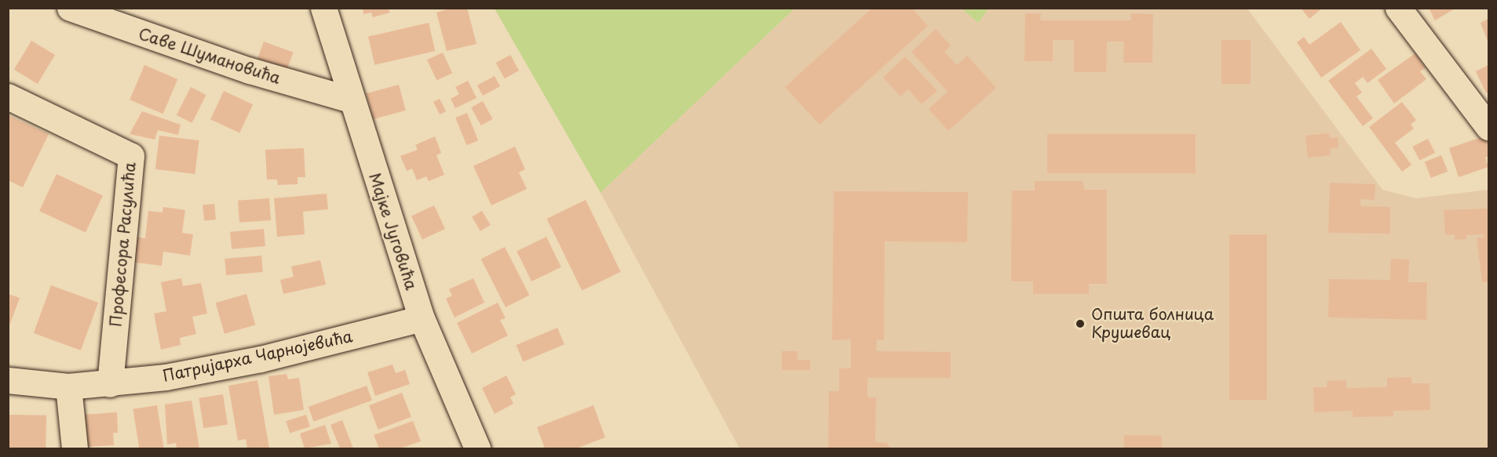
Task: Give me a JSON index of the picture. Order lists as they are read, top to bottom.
{
  "streets": {
    "street": [
      "Саве Шумановића",
      "Мајке Југовића",
      "Професора Расулића",
      "Патријарха Чарнојевића"
    ]
  },
  "crossings": [
    ["Саве Шумановића", "Мајке Југовића"],
    ["Мајке Југовића", "Патријарха Чарнојевића"],
    ["Професора Расулића", "Патријарха Чарнојевића"]
  ],
  "places": ["Општа болница Крушевац"]
}
